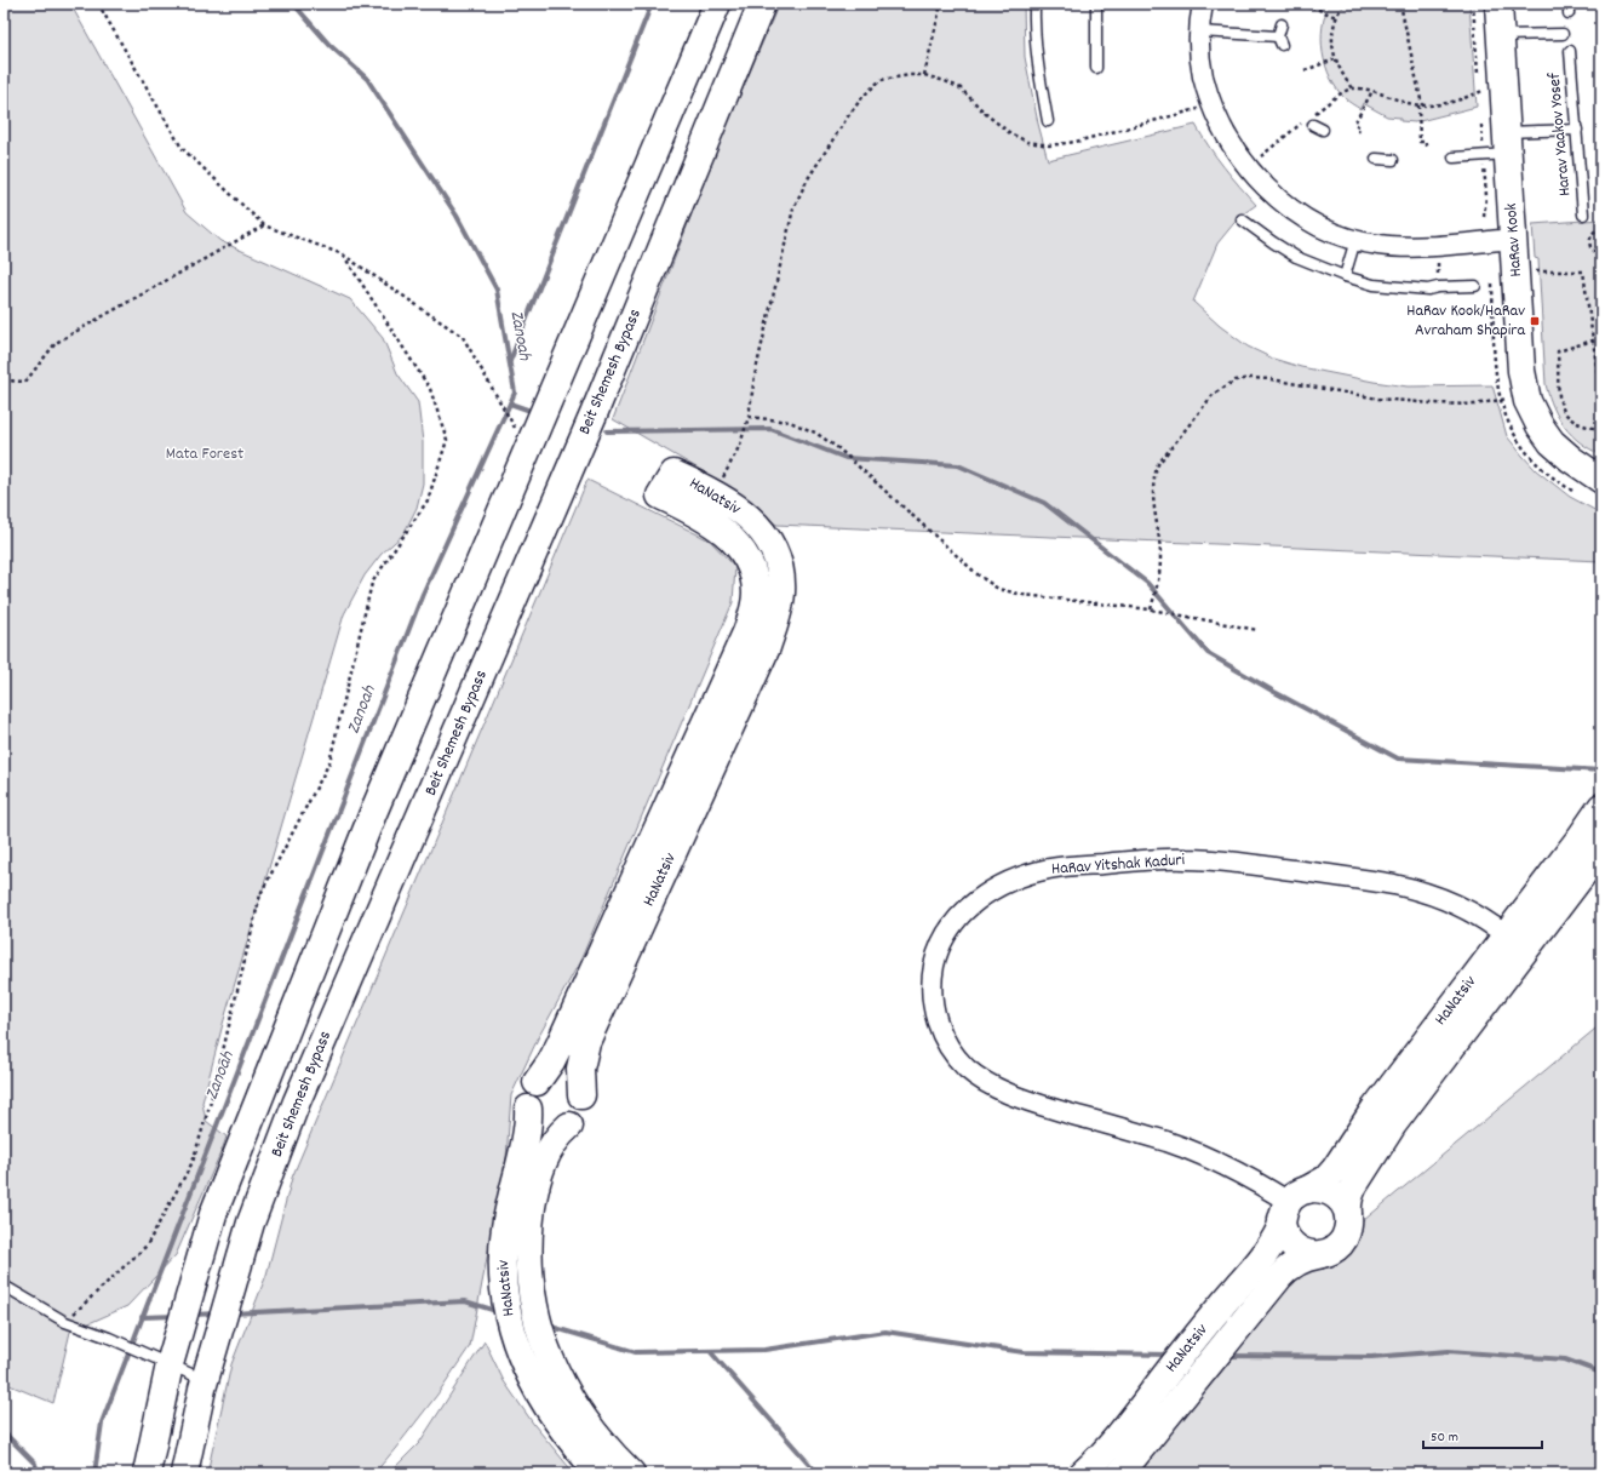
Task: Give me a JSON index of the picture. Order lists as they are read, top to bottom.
{
  "streets": {
    "street": [
      "HaRav Kook",
      "Beit Shemesh Bypass",
      "HaNatsiv",
      "HaRav Yitshak Kaduri"
    ],
    "lane": ["Harav Yaakov Yosef"]
  },
  "crossings": [
    ["HaNatsiv", "HaRav Yitshak Kaduri"]
  ],
  "water": ["Zanoah"],
  "parks": ["Mata Forest"],
  "places": {
    "transit": ["HaRav Kook/HaRav Avraham Shapira"]
  },
  "scale_bar": "50 m"
}
